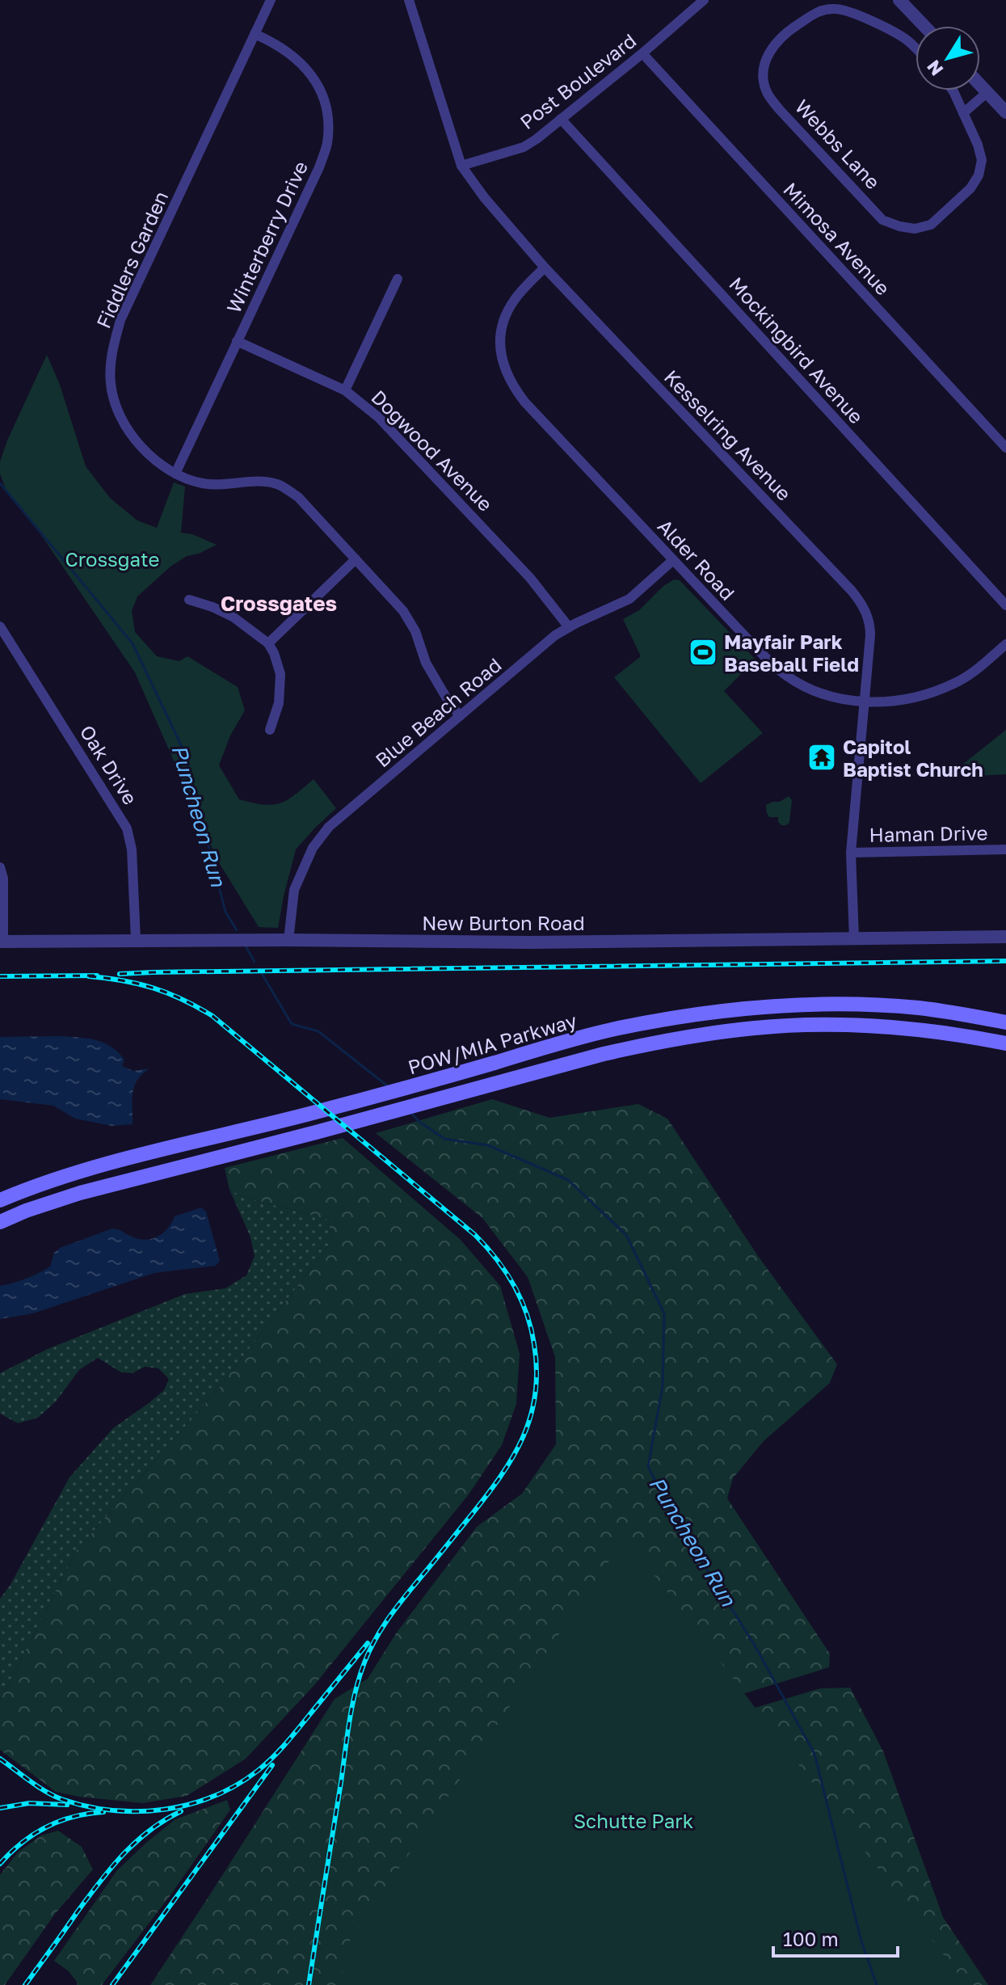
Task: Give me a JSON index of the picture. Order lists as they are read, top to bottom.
{
  "streets": {
    "main road": ["POW/MIA Parkway"],
    "street": [
      "Post Boulevard",
      "Webbs Lane",
      "Winterberry Drive",
      "Mimosa Avenue",
      "Fiddlers Garden",
      "Mockingbird Avenue",
      "Kesselring Avenue",
      "Dogwood Avenue",
      "Alder Road",
      "Blue Beach Road",
      "Oak Drive",
      "Haman Drive",
      "New Burton Road"
    ]
  },
  "crossings": [
    ["Post Boulevard", "Mimosa Avenue"],
    ["Post Boulevard", "Mockingbird Avenue"],
    ["Post Boulevard", "Kesselring Avenue"],
    ["Winterberry Drive", "Fiddlers Garden"],
    ["Winterberry Drive", "Dogwood Avenue"],
    ["Fiddlers Garden", "Blue Beach Road"],
    ["Kesselring Avenue", "Alder Road"],
    ["Kesselring Avenue", "Haman Drive"],
    ["Kesselring Avenue", "New Burton Road"],
    ["Dogwood Avenue", "Blue Beach Road"],
    ["Alder Road", "Blue Beach Road"],
    ["Blue Beach Road", "New Burton Road"],
    ["Oak Drive", "New Burton Road"]
  ],
  "districts": ["Crossgates"],
  "water": ["Puncheon Run"],
  "parks": ["Crossgate", "Schutte Park"],
  "places": {
    "sports": ["Mayfair Park Baseball Field"],
    "temple": ["Capitol Baptist Church"]
  },
  "scale_bar": "100 m",
  "north": "bottom left"
}
